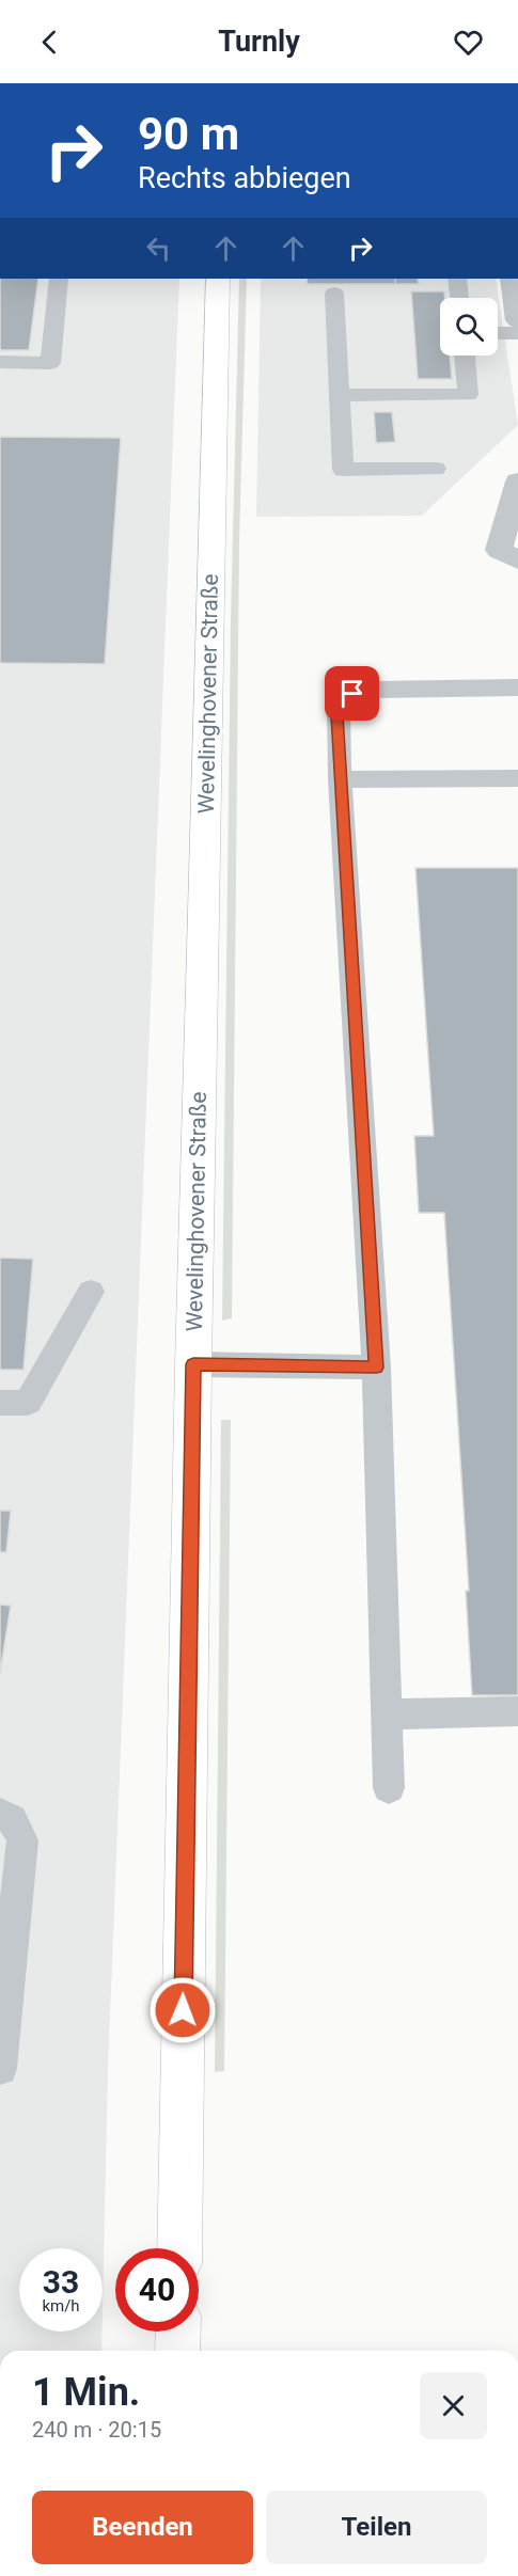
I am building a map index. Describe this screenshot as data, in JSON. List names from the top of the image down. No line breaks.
{"streets":{"street":["Wevelinghovener Straße"]},"page":{"header":"Turnly","turn":["90 m","Rechts abbiegen"],"speed":"33 km/h","limit":"40","heading":["1 Min.","240 m · 20:15"],"buttons":["Beenden","Teilen"]}}
